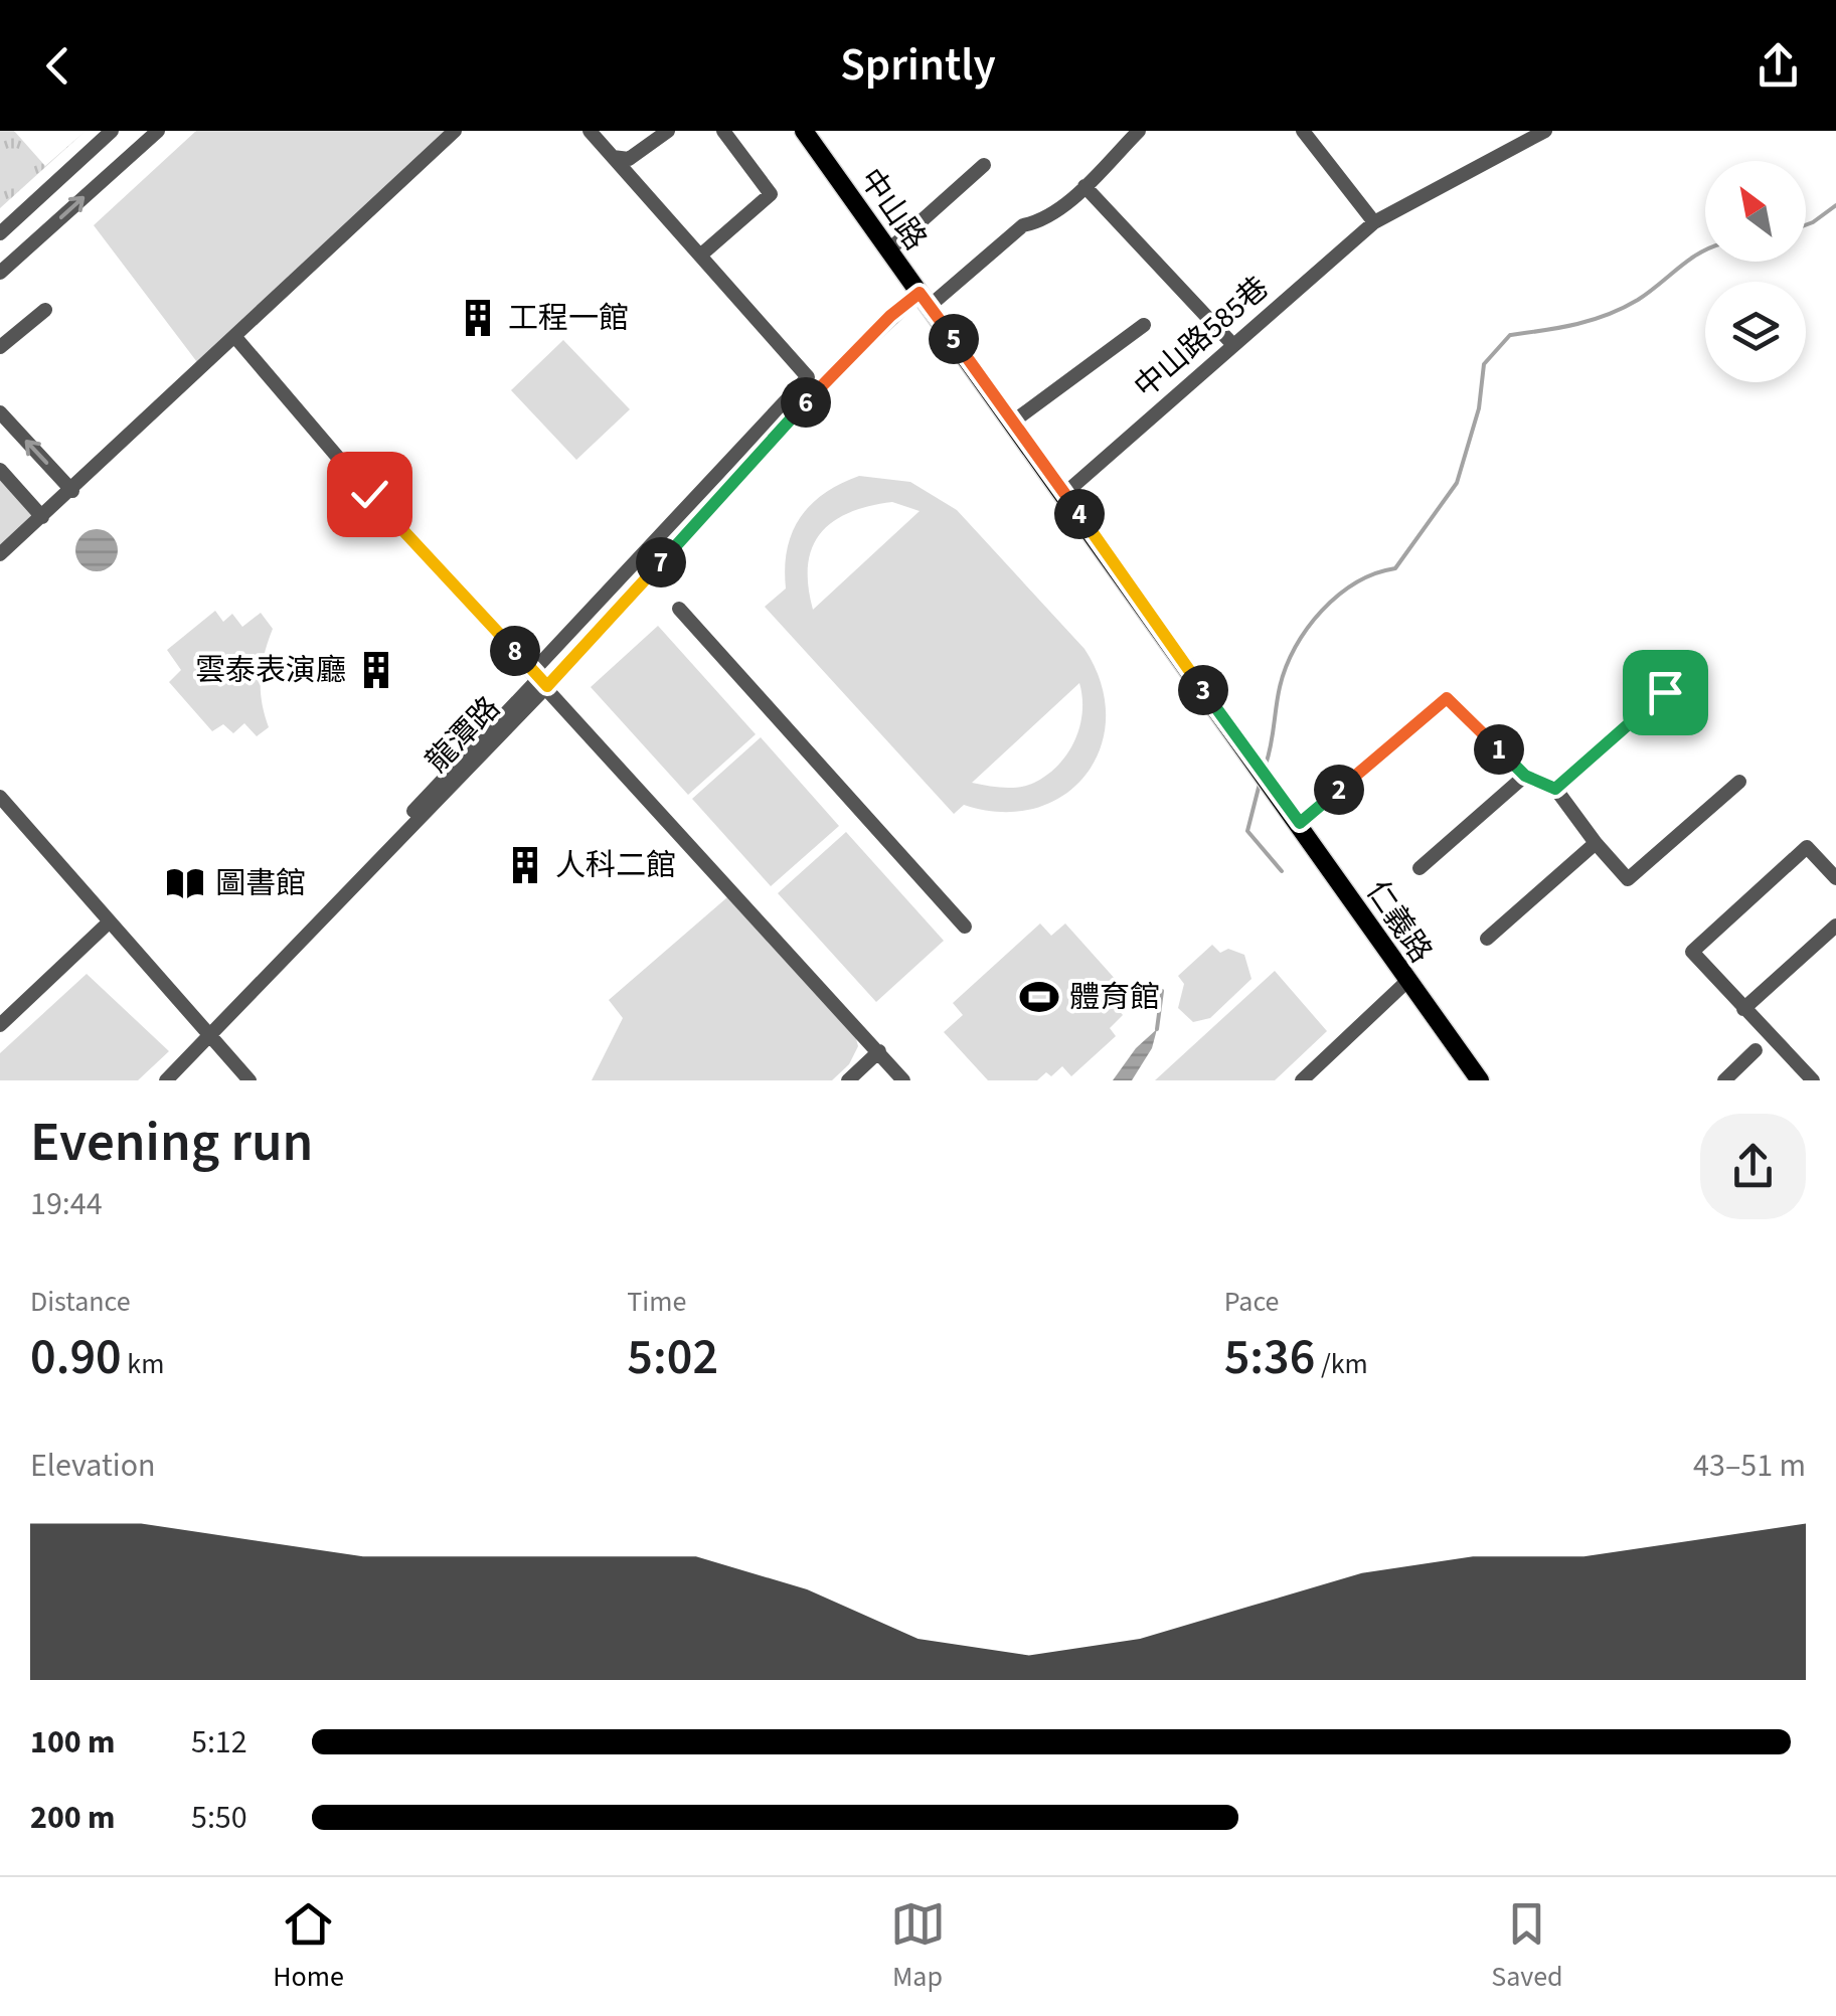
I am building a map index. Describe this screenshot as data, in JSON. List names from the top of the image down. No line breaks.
{"streets":{"main road":["中山路","仁義路"],"street":["中山路585巷","龍潭路"]},"crossings":[["中山路","中山路585巷"],["中山路","龍潭路"],["中山路","仁義路"]],"places":{"building":["工程一館","雲泰表演廳","人科二館"],"library":["圖書館"],"sports":["體育館"]},"north":"top left","page":{"header":"Sprintly","pins":["5","6","4","7","8","3","1","2"],"heading":["Evening run","19:44"],"stats":[["Distance","0.90 km"],["Time","5:02"],["Pace","5:36 /km"]],"chart":["Elevation","43–51 m"],"list":[{"name":"100 m","note":"5:12"},{"name":"200 m","note":"5:50"}],"tabs":["Home","Map","Saved"]}}
